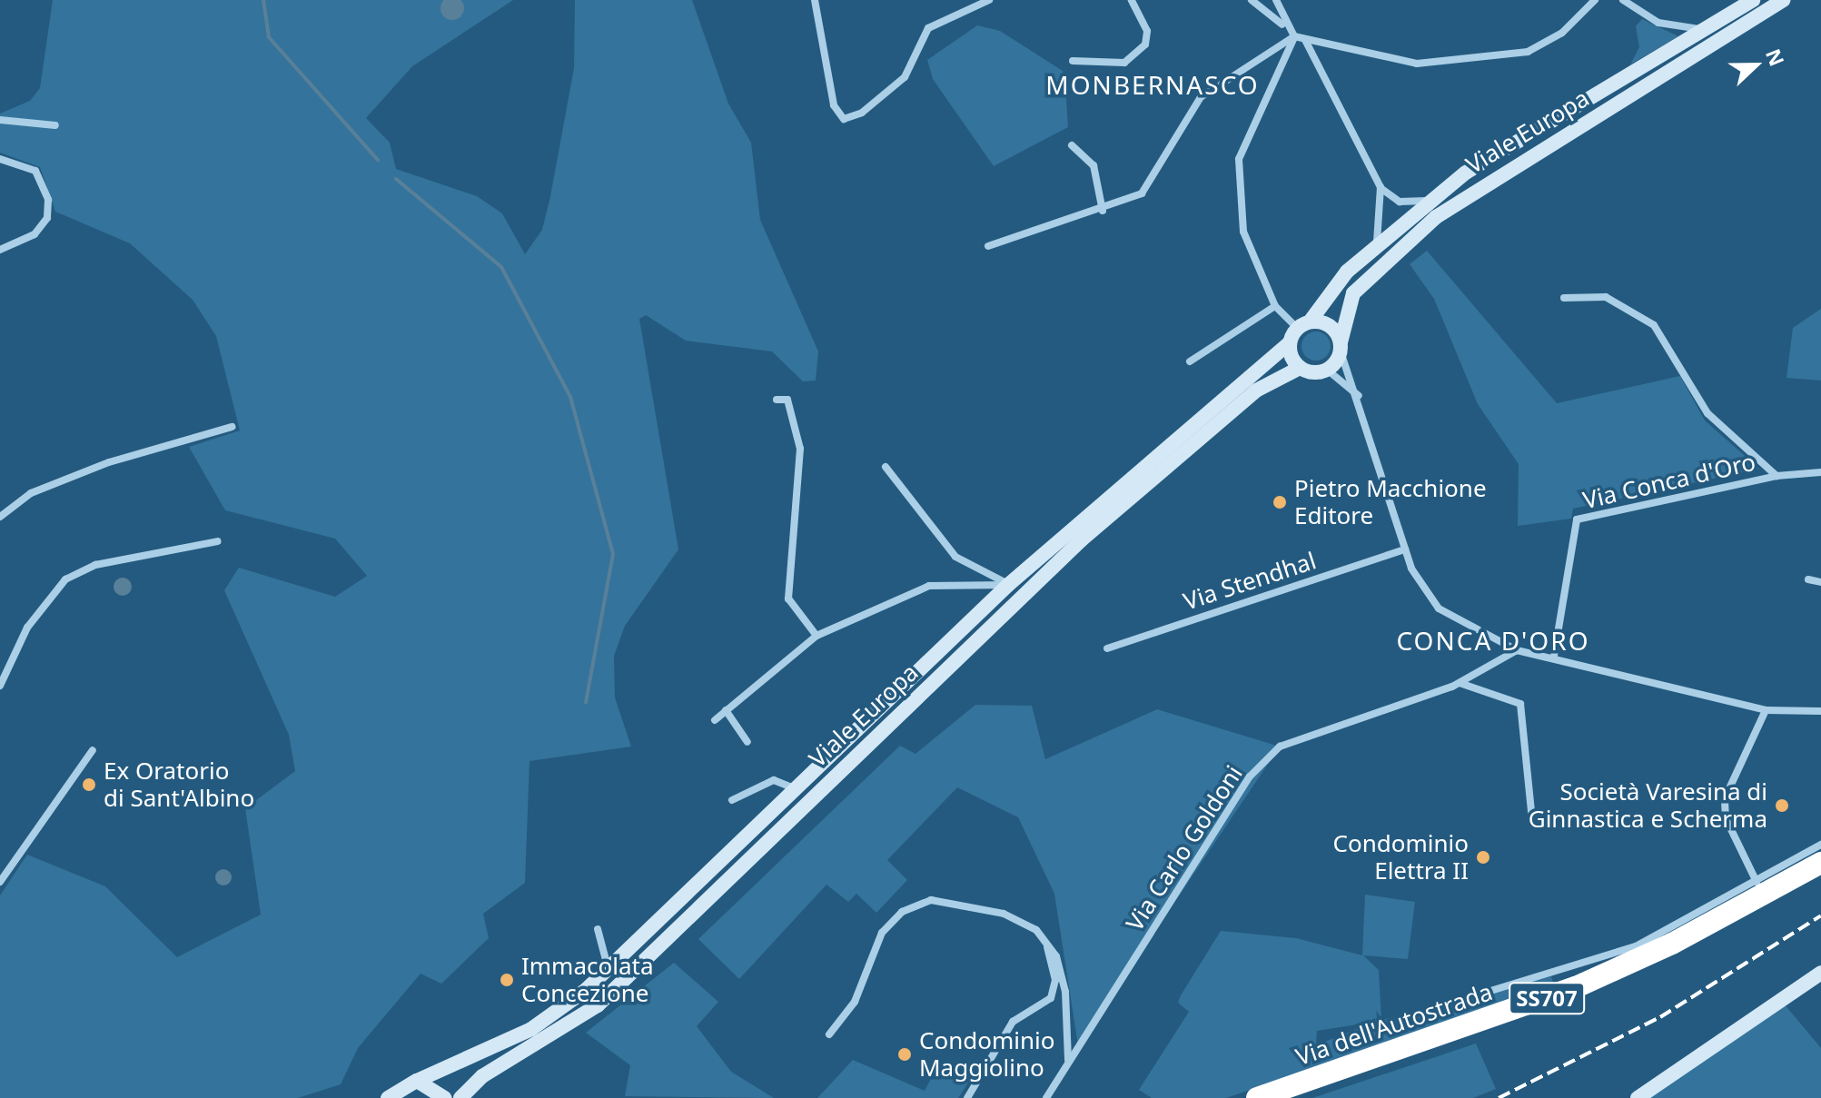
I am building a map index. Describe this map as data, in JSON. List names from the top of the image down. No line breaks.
{"streets":{"highway":["SS707","Via dell'Autostrada"],"street":["Viale Europa","Via Conca d'Oro","Via Stendhal","Via Carlo Goldoni"]},"districts":["MONBERNASCO","CONCA D'ORO"],"places":["Pietro Macchione Editore","Ex Oratorio di Sant'Albino","Società Varesina di Ginnastica e Scherma","Condominio Elettra II","Immacolata Concezione","Condominio Maggiolino"],"north":"right"}
